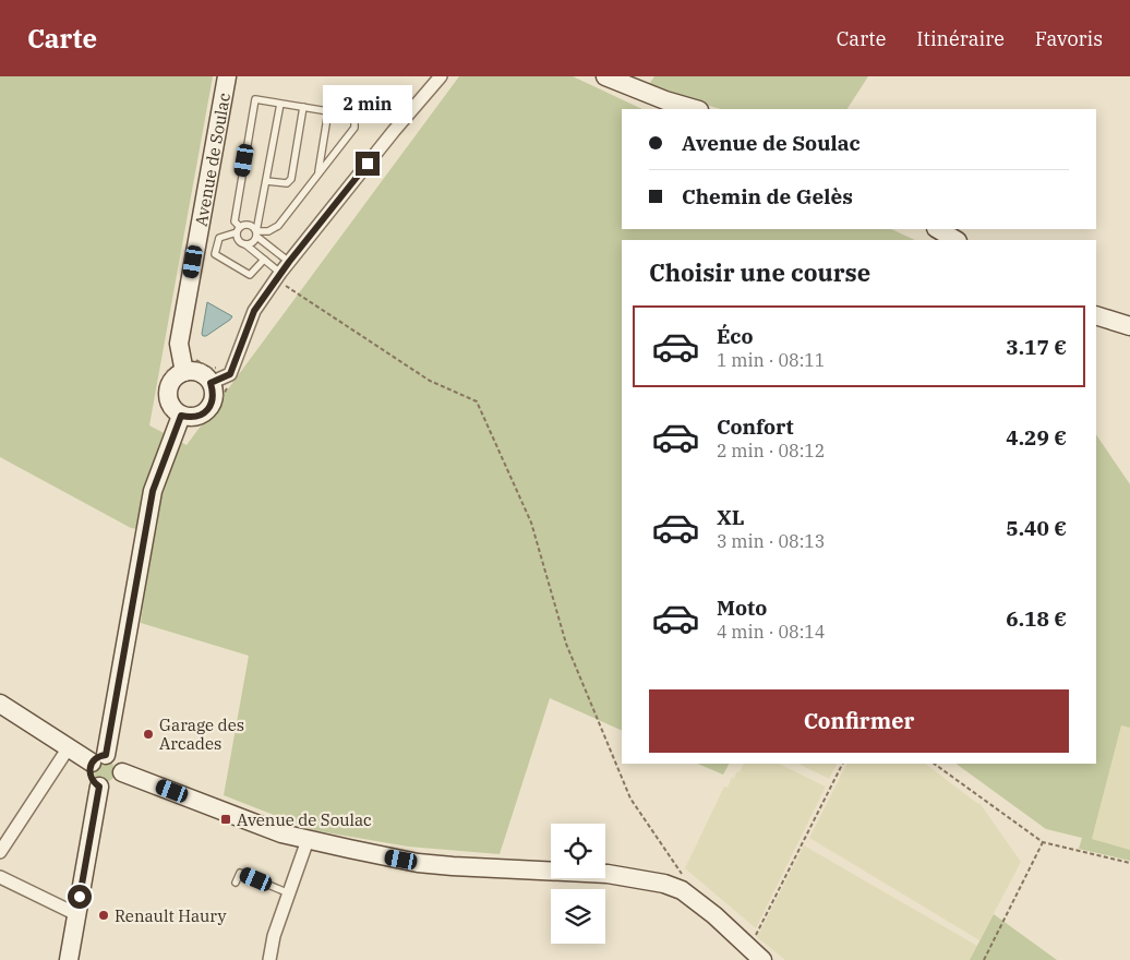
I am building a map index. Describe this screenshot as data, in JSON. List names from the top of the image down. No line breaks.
{"streets":{"main road":["Avenue de Soulac"]},"places":{"other":["Garage des Arcades","Renault Haury"],"transit":["Avenue de Soulac"]},"page":{"header":"Carte","nav":["Carte","Itinéraire","Favoris"],"bubble":"2 min","banner":["Avenue de Soulac","Chemin de Gelès"],"heading":"Choisir une course","list":[{"name":"Éco","note":"1 min · 08:11","value":"3.17 €"},{"name":"Confort","note":"2 min · 08:12","value":"4.29 €"},{"name":"XL","note":"3 min · 08:13","value":"5.40 €"},{"name":"Moto","note":"4 min · 08:14","value":"6.18 €"}],"buttons":"Confirmer"}}
